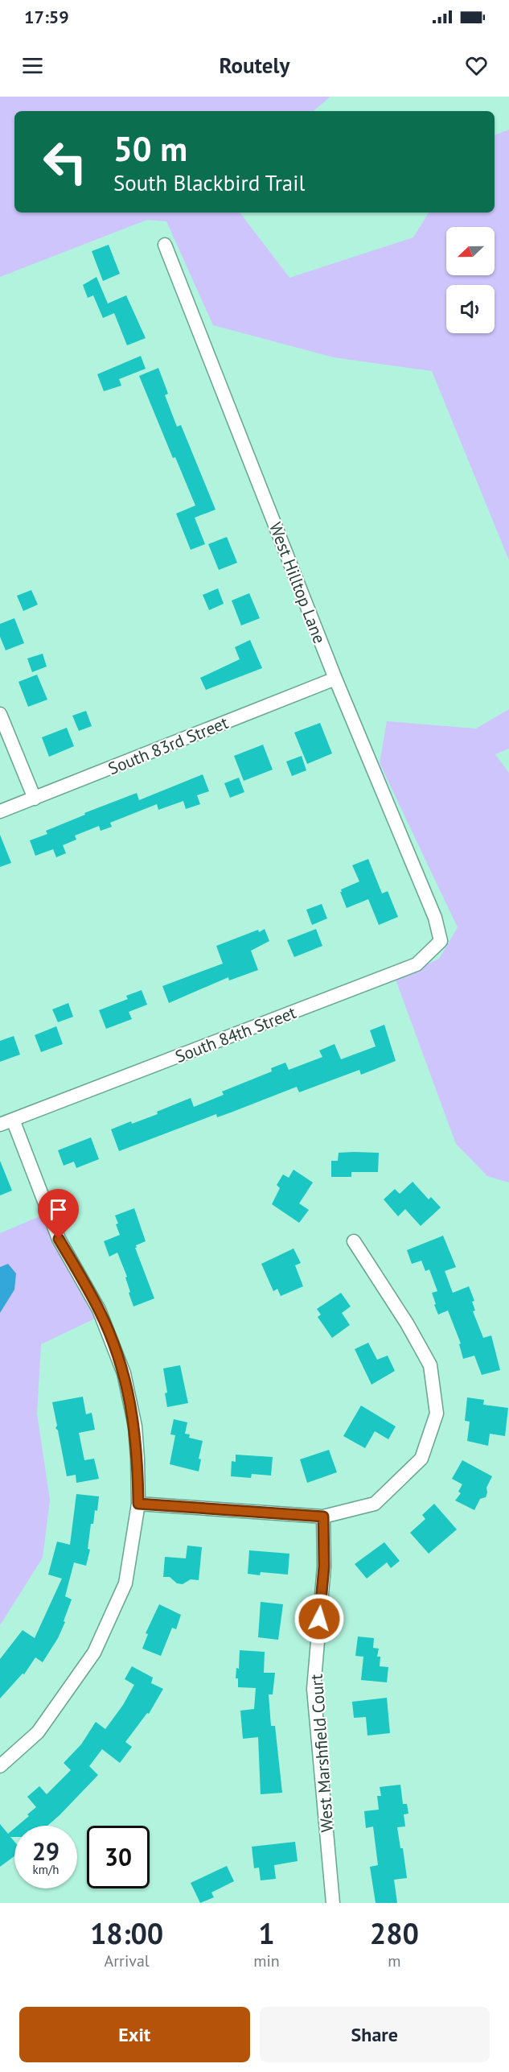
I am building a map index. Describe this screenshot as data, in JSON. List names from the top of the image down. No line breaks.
{"streets":{"street":["West Hilltop Lane","South 83rd Street","South 84th Street","West Marshfield Court"]},"crossings":[["West Hilltop Lane","South 83rd Street"],["West Hilltop Lane","South 84th Street"]],"north":"left","page":{"status":"17:59","header":"Routely","turn":["50 m","South Blackbird Trail"],"speed":"29 km/h","limit":"30","eta":["18:00","Arrival","1","min","280","m"],"buttons":["Exit","Share"]}}
